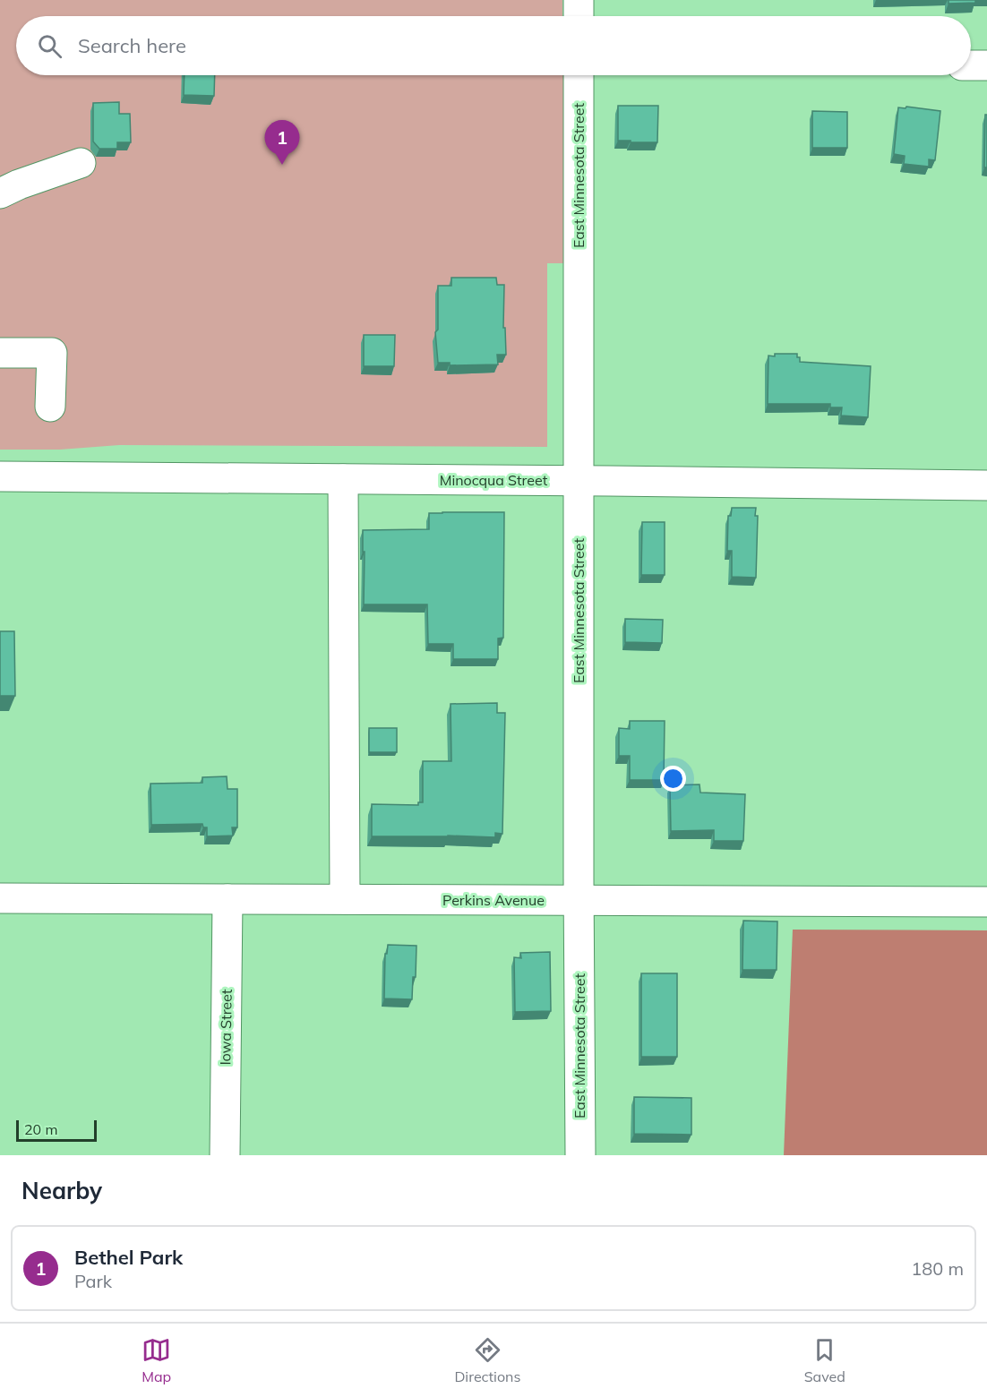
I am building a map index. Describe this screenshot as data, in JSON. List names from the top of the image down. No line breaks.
{"streets":{"street":["East Minnesota Street","Minocqua Street","Perkins Avenue","Iowa Street"]},"crossings":[["East Minnesota Street","Minocqua Street"],["East Minnesota Street","Perkins Avenue"],["Perkins Avenue","Iowa Street"]],"scale_bar":"20 m","page":{"search":"Search here","pins":"1","scale":"20 m","heading":"Nearby","list":[{"mark":"1","name":"Bethel Park","note":"Park","value":"180 m"}],"nav":["Map","Directions","Saved"]}}
